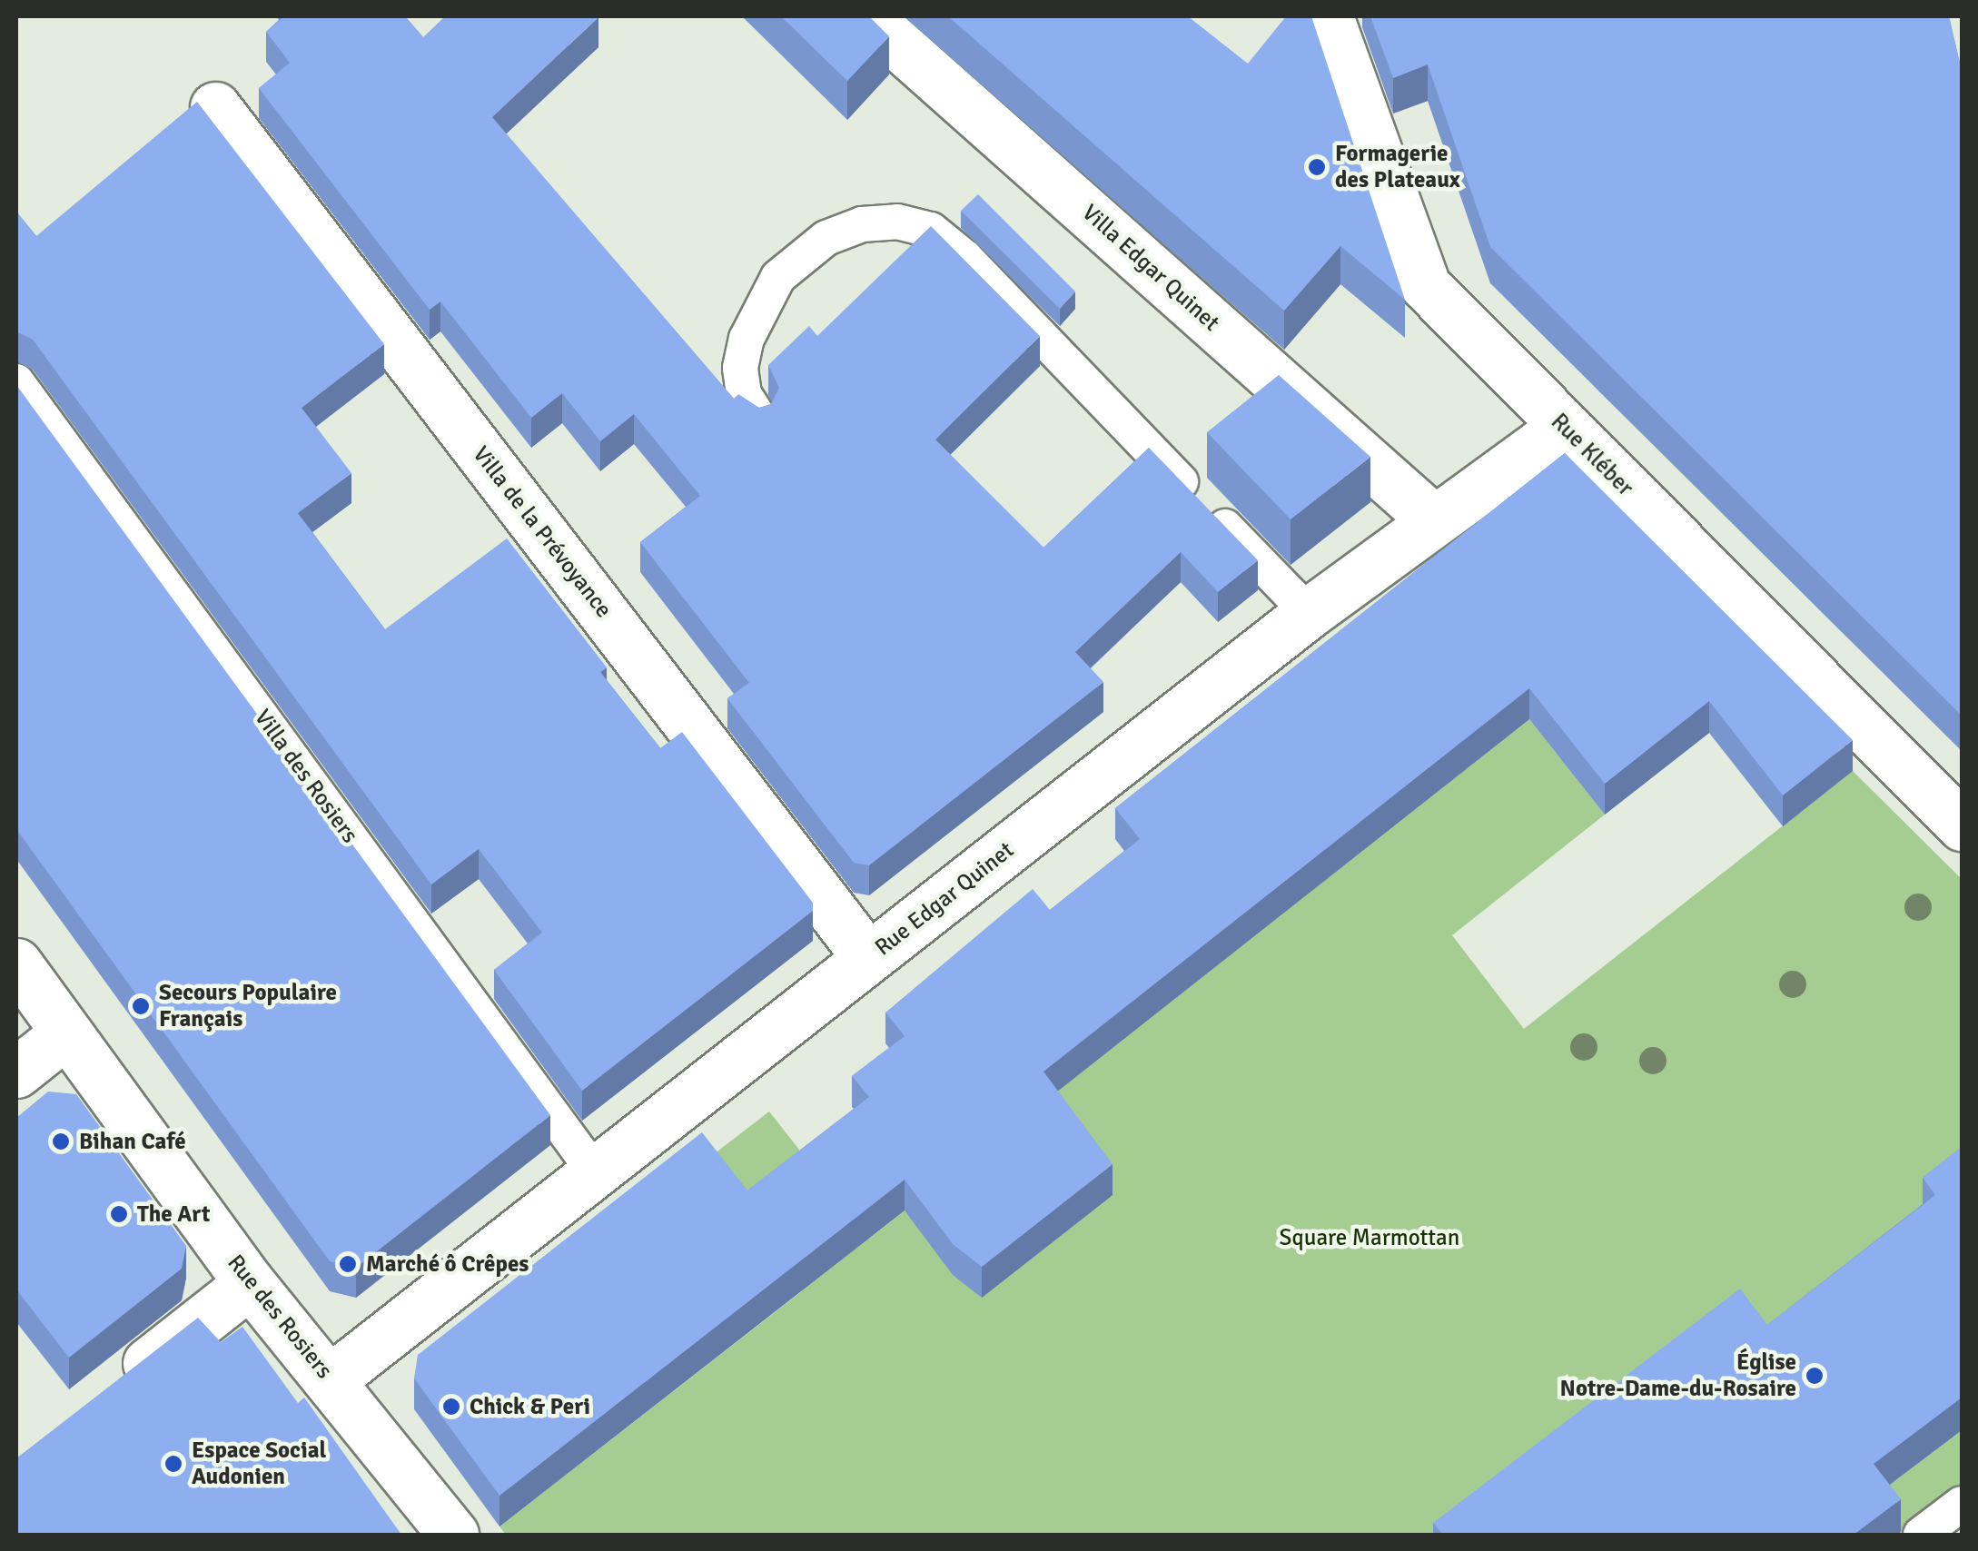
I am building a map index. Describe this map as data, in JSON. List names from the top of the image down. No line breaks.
{"streets":{"street":["Villa Edgar Quinet","Rue Kléber","Villa de la Prévoyance","Rue Edgar Quinet","Rue des Rosiers"],"lane":["Villa des Rosiers"]},"crossings":[["Villa Edgar Quinet","Rue Edgar Quinet"],["Rue Kléber","Rue Edgar Quinet"],["Villa de la Prévoyance","Rue Edgar Quinet"],["Villa des Rosiers","Rue Edgar Quinet"],["Rue Edgar Quinet","Rue des Rosiers"]],"parks":["Square Marmottan"],"places":["Formagerie des Plateaux","Secours Populaire Français","Bihan Café","The Art","Marché ô Crêpes","Église Notre-Dame-du-Rosaire","Chick & Peri","Espace Social Audonien"]}
